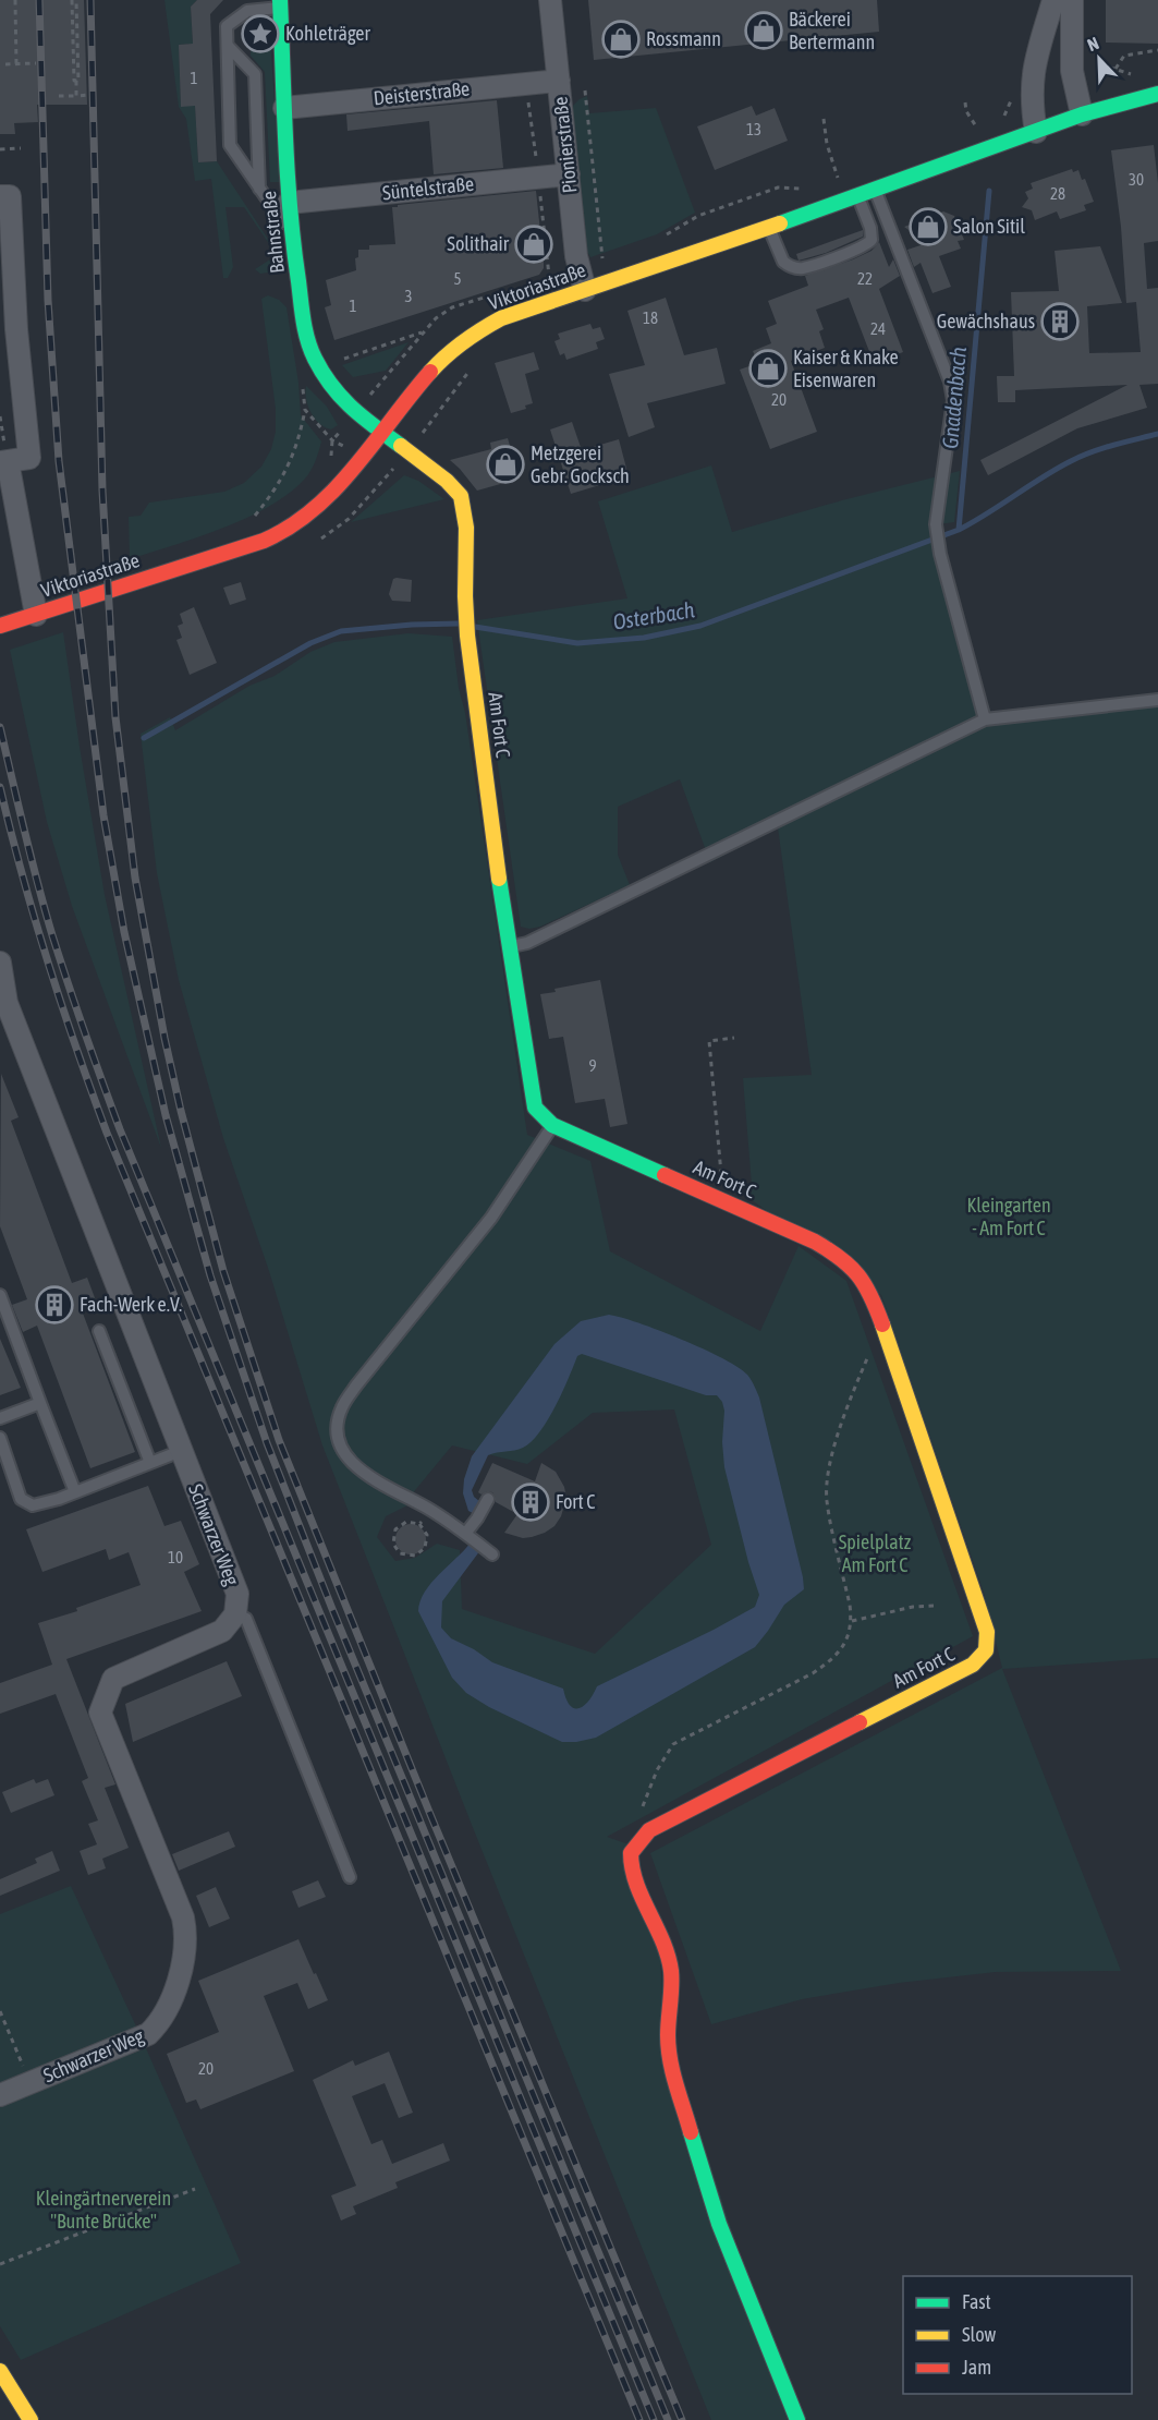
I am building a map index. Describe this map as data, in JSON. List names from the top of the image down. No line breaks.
{"streets":{"street":["Deisterstraße","Pionierstraße","Süntelstraße","Bahnstraße","Viktoriastraße","Am Fort C","Schwarzer Weg"]},"crossings":[["Deisterstraße","Pionierstraße"],["Deisterstraße","Bahnstraße"],["Pionierstraße","Süntelstraße"],["Pionierstraße","Viktoriastraße"],["Süntelstraße","Bahnstraße"],["Bahnstraße","Viktoriastraße"],["Bahnstraße","Am Fort C"],["Viktoriastraße","Am Fort C"]],"water":["Gnadenbach","Osterbach"],"parks":["Kleingarten - Am Fort C","Spielplatz Am Fort C","Kleingärtnerverein \"Bunte Brücke\""],"places":{"shop":["Bäckerei Bertermann","Rossmann","Salon Sitil","Solithair","Kaiser & Knake Eisenwaren","Metzgerei Gebr. Gocksch"],"place":["Kohleträger"],"building":["Gewächshaus","Fach-Werk e.V.","Fort C"]},"house_numbers":["1","13","30","28","5","22","3","1","18","24","20","9","10","20"],"legend":["Fast","Slow","Jam"],"north":"top left"}
